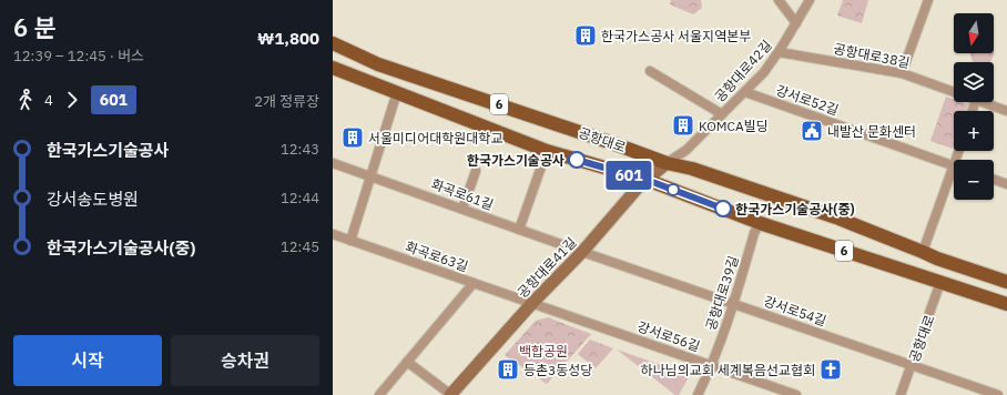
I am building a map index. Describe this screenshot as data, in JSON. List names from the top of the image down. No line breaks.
{"streets":{"main road":["6","공항대로"],"street":["공항대로38길","공항대로42길","강서로52길","화곡로61길","화곡로63길","공항대로41길","공항대로39길","강서로54길","강서로56길"]},"crossings":[["공항대로38길","공항대로42길"],["공항대로42길","강서로52길"],["공항대로42길","공항대로"],["공항대로42길","공항대로41길"],["공항대로","공항대로41길"],["공항대로","공항대로39길"],["공항대로","강서로54길"],["화곡로61길","공항대로41길"],["화곡로61길","강서로54길"],["화곡로63길","공항대로41길"],["화곡로63길","강서로56길"],["공항대로41길","강서로54길"],["공항대로41길","강서로56길"],["공항대로39길","강서로54길"],["공항대로39길","강서로56길"]],"parks":["백합공원"],"places":{"building":["한국가스공사 서울지역본부","KOMCA빌딩","서울미디어대학원대학교","등촌3동성당"],"public building":["내발산 문화센터"],"other":["한국가스기술공사","한국가스기술공사(중)"],"church":["하나님의교회 세계복음선교협회"]},"lines":["bus line 601"],"north":"bottom","page":{"heading":["6 분","12:39 – 12:45 · 버스","₩1,800"],"on_map":"601","map_buttons":["+","−"],"legs":["4","601","2개 정류장"],"list":[{"name":"한국가스기술공사","value":"12:43"},{"name":"강서송도병원","value":"12:44"},{"name":"한국가스기술공사(중)","value":"12:45"}],"buttons":["시작","승차권"]}}
